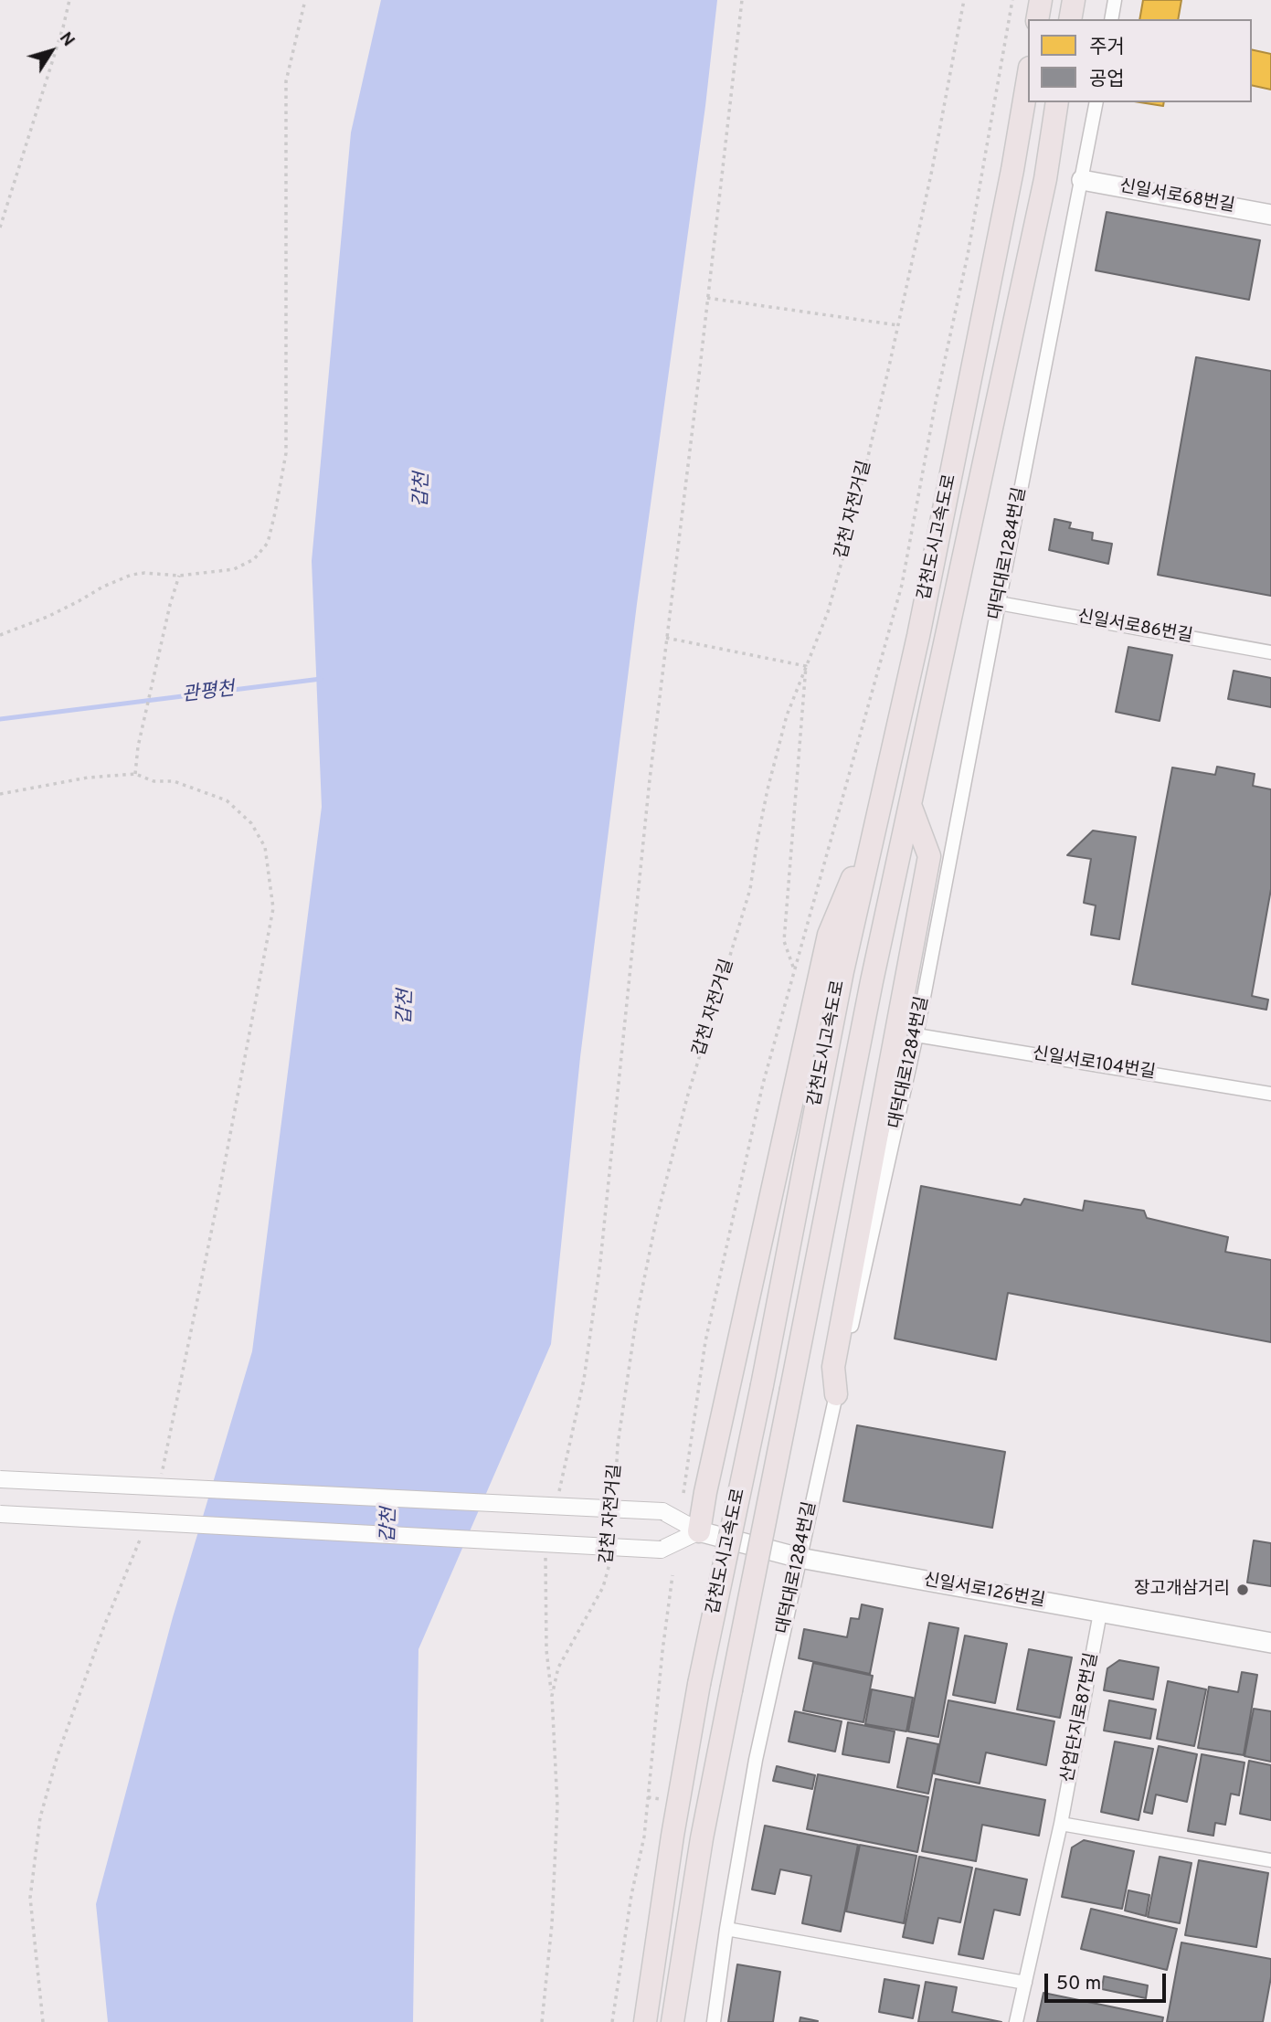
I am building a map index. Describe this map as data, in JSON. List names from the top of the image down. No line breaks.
{"streets":{"highway":["갑천도시고속도로"],"main road":["신일서로68번길","신일서로126번길"],"street":["대덕대로1284번길","신일서로86번길","신일서로104번길","산업단지로87번길"],"path":["갑천 자전거길"]},"crossings":[["신일서로68번길","대덕대로1284번길"],["대덕대로1284번길","신일서로86번길"],["대덕대로1284번길","신일서로104번길"],["대덕대로1284번길","신일서로126번길"],["신일서로126번길","산업단지로87번길"]],"water":["갑천","관평천"],"places":["장고개삼거리"],"legend":["주거","공업"],"scale_bar":"50 m","north":"top right"}
